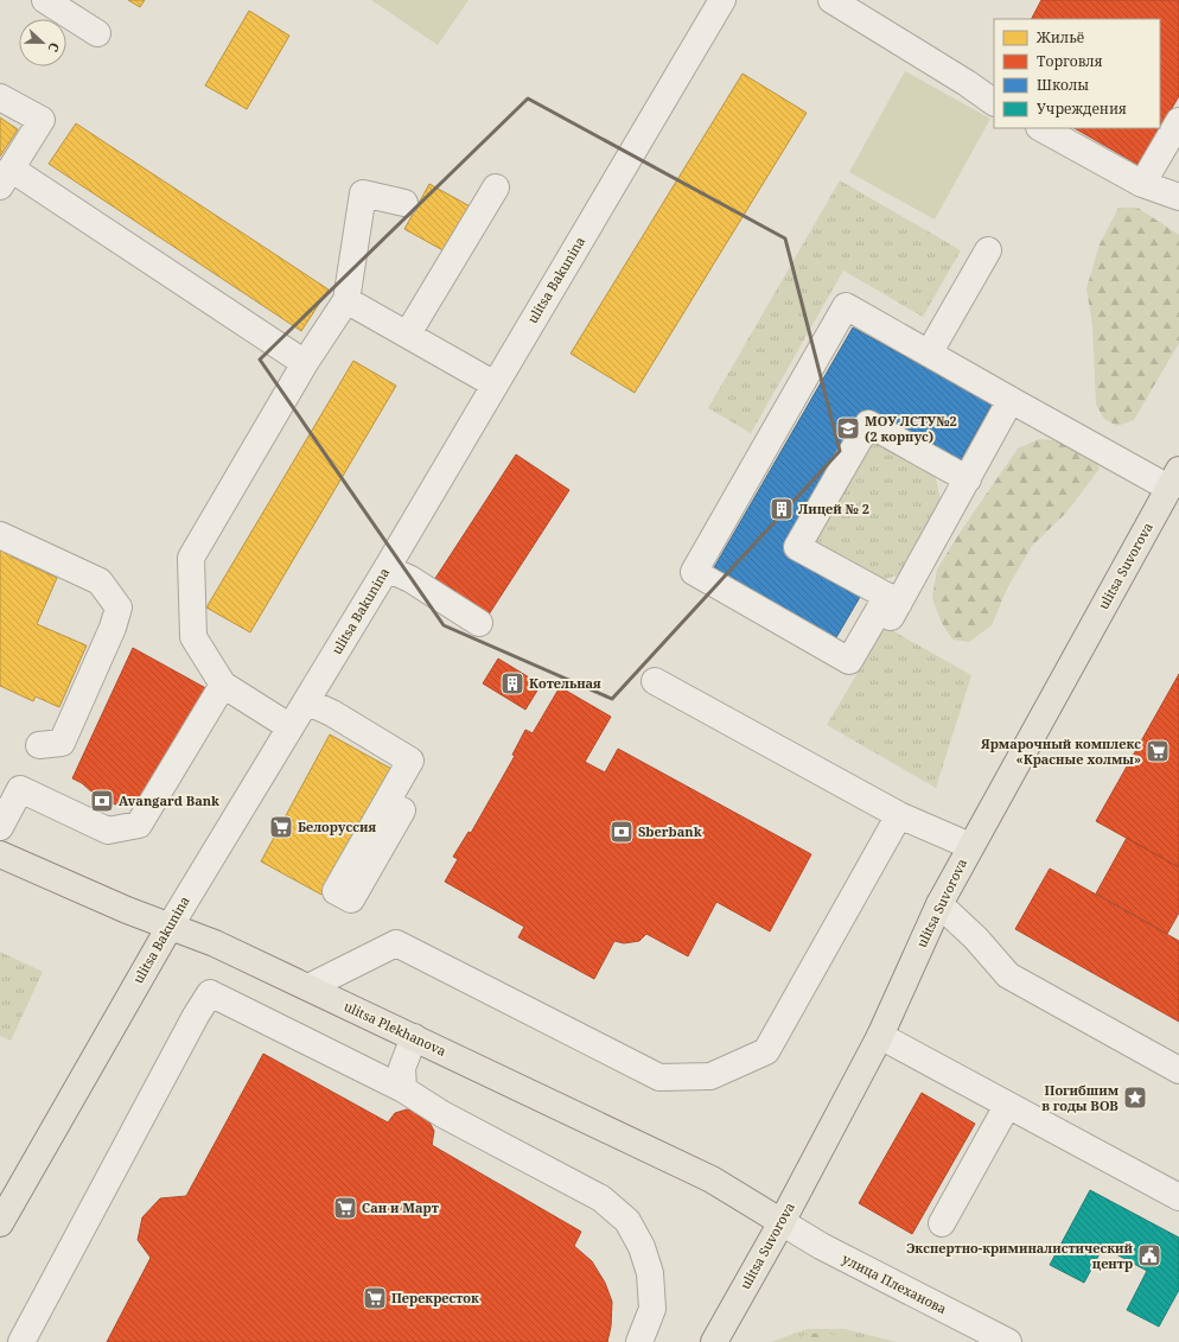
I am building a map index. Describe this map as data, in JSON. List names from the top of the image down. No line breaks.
{"streets":{"main road":["ulitsa Bakunina","ulitsa Suvorova","ulitsa Plekhanova"],"street":["улица Плеханова"]},"crossings":[["ulitsa Bakunina","ulitsa Plekhanova"],["ulitsa Suvorova","ulitsa Plekhanova"],["ulitsa Suvorova","улица Плеханова"],["ulitsa Plekhanova","улица Плеханова"]],"places":{"school or university":["МОУ ЛСТУ№2 (2 корпус)"],"building":["Лицей № 2","Котельная"],"supermarket":["Ярмарочный комплекс «Красные холмы»","Белоруссия","Сан и Март","Перекресток"],"bank":["Avangard Bank","Sberbank"],"place":["Погибшим в годы ВОВ"],"public building":["Экспертно-криминалистический центр"]},"legend":["Жильё","Торговля","Школы","Учреждения"],"north":"right"}
